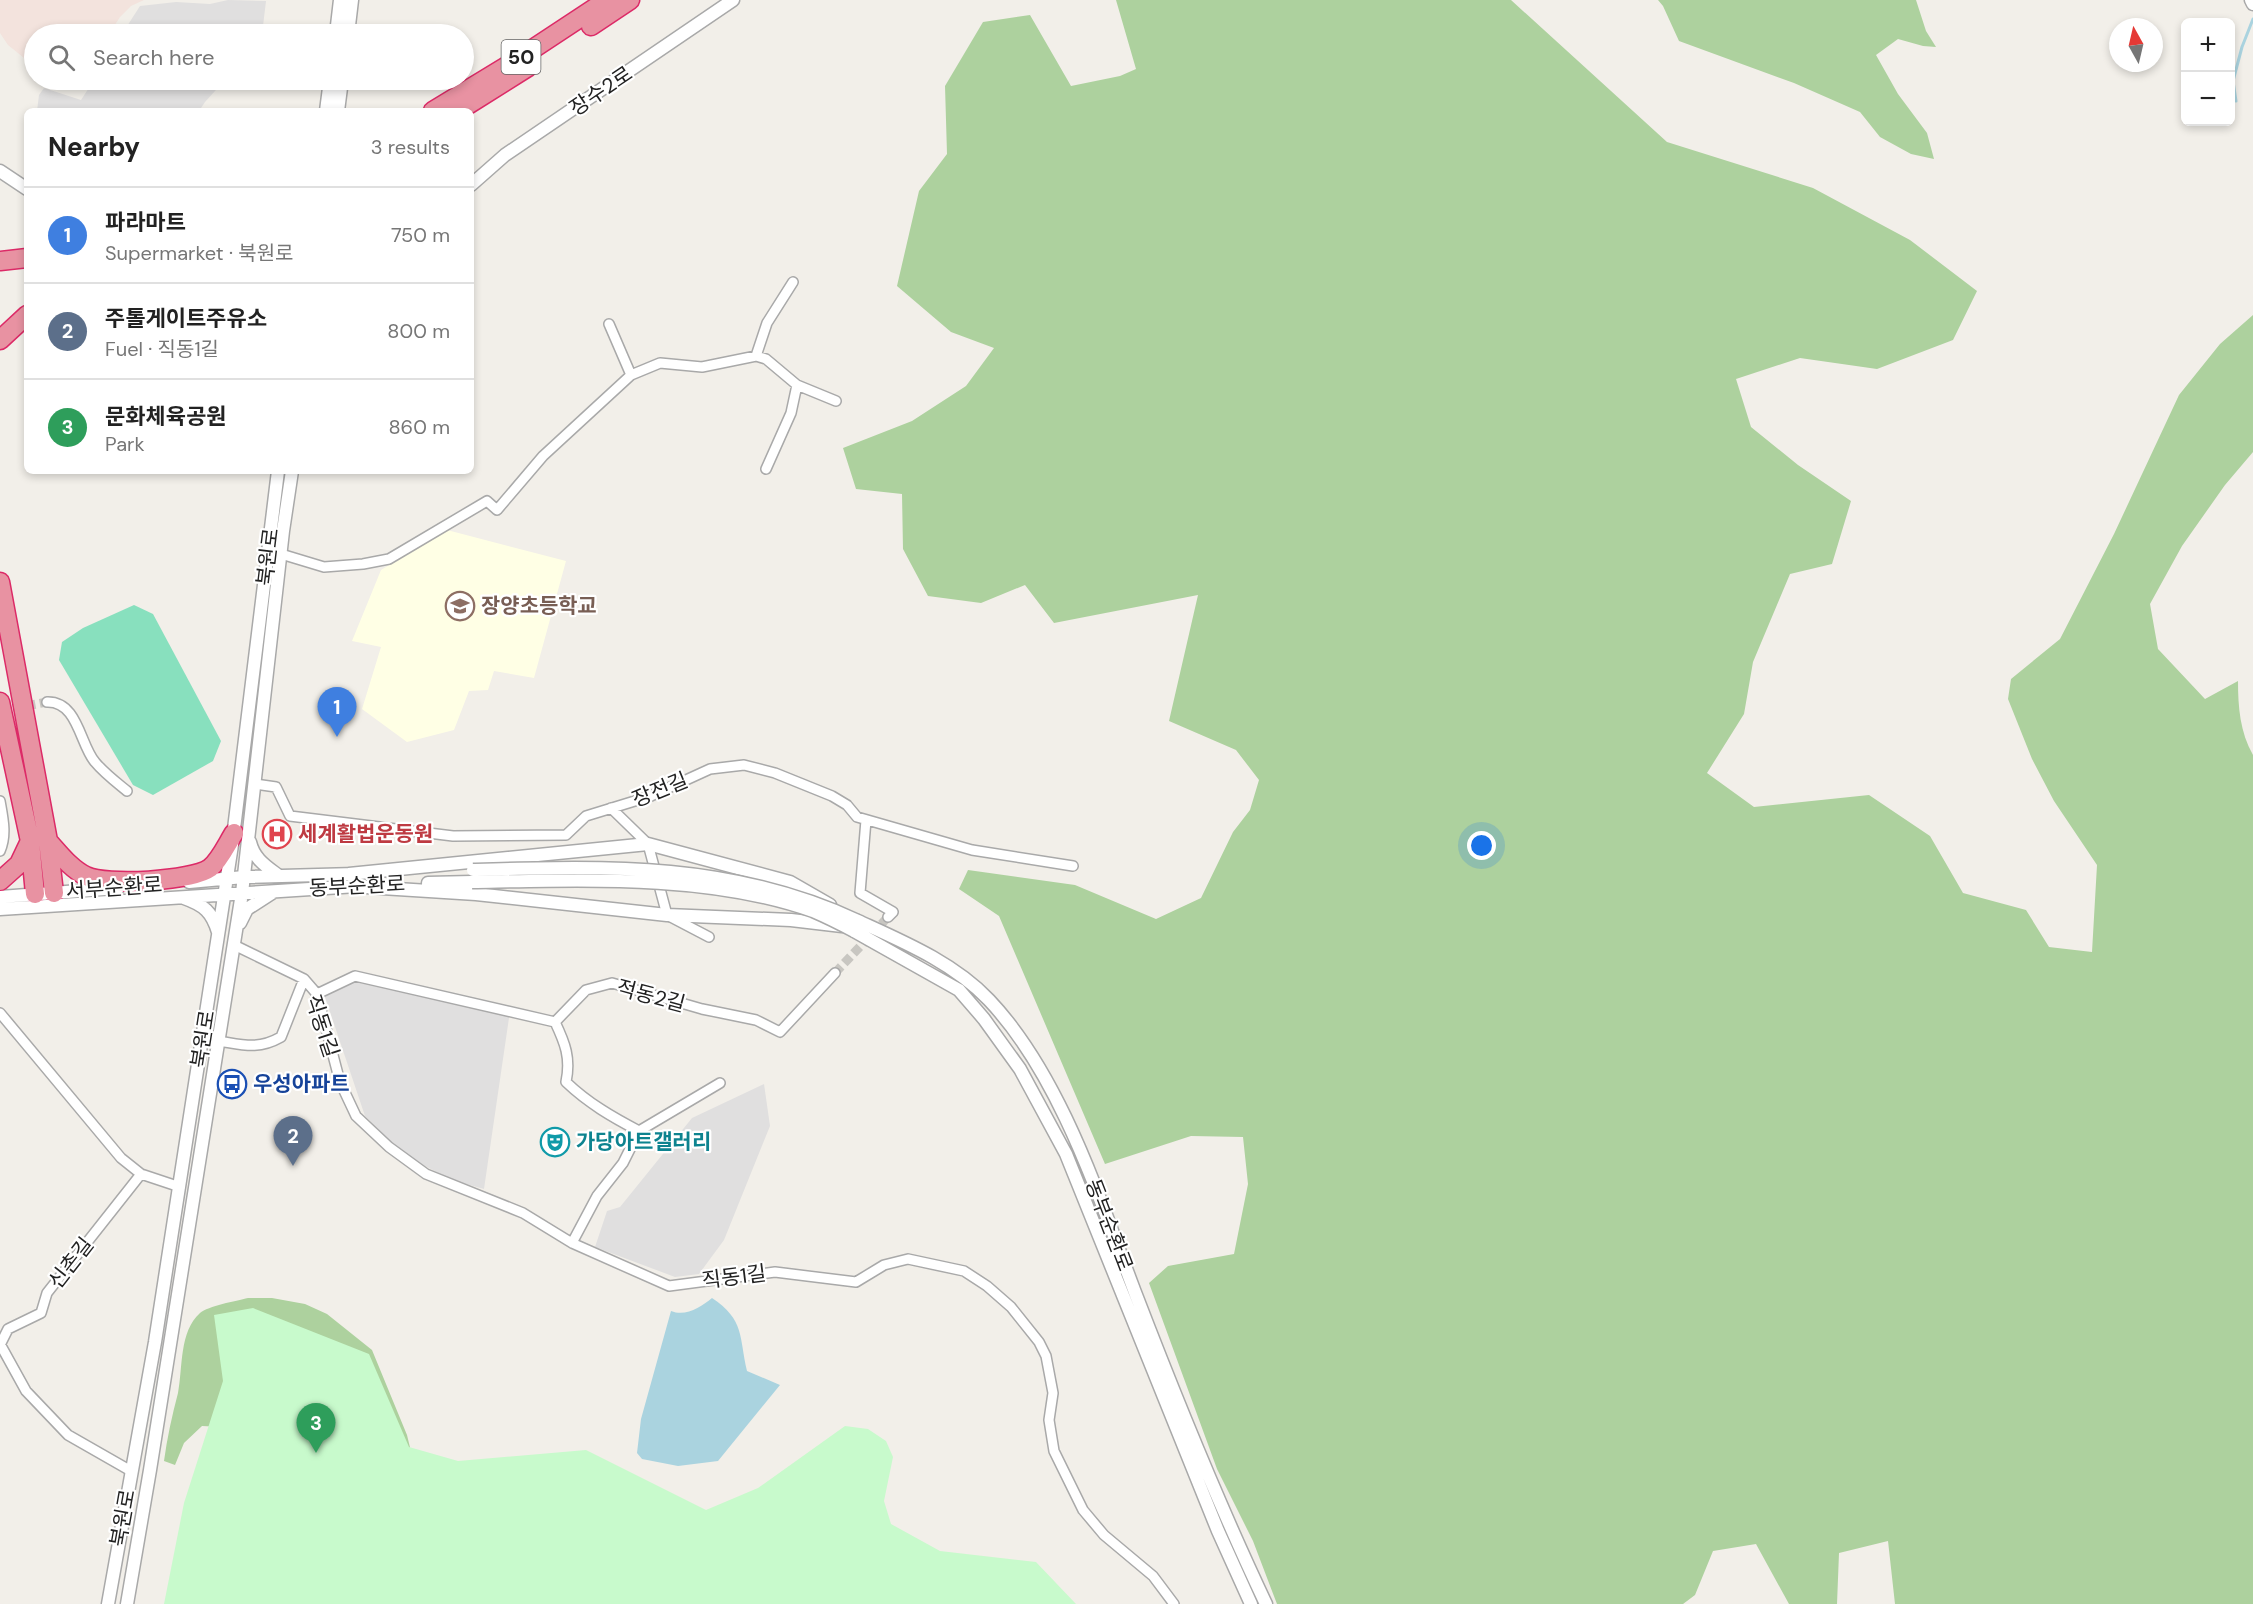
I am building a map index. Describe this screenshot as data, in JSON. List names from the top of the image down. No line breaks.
{"streets":{"highway":["50"],"street":["장수2로","북원로","장전길","동부순환로","서부순환로","적동2길","직동1길","신촌길"]},"crossings":[["북원로","장전길"],["북원로","동부순환로"],["북원로","서부순환로"],["북원로","직동1길"],["동부순환로","서부순환로"]],"places":{"school or university":["장양초등학교"],"hospital":["세계활법운동원"],"bus stop":["우성아파트"],"theatre":["가당아트갤러리"]},"north":"top","page":{"map_buttons":["+","−"],"search":"Search here","heading":["Nearby","3 results"],"list":[{"mark":"1","name":"파라마트","note":"Supermarket · 북원로","value":"750 m"},{"mark":"2","name":"주톨게이트주유소","note":"Fuel · 직동1길","value":"800 m"},{"mark":"3","name":"문화체육공원","note":"Park","value":"860 m"}],"pins":["1","2","3"]}}
